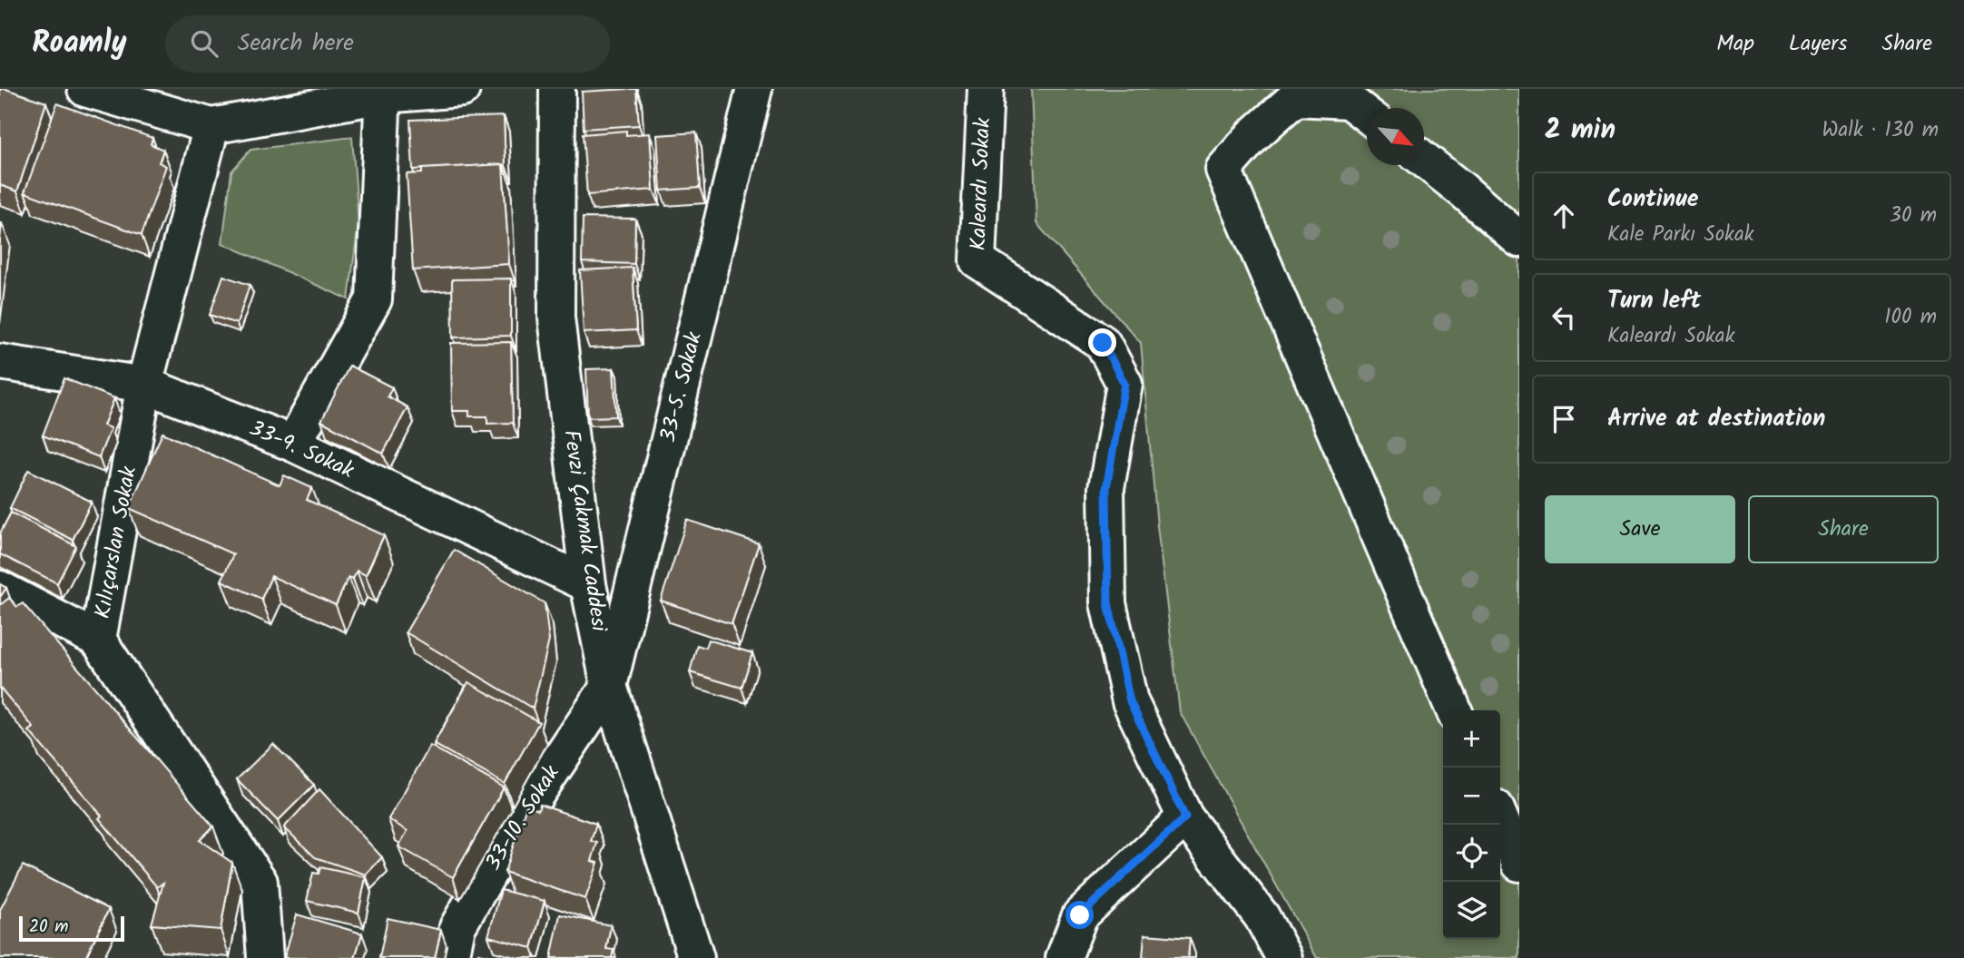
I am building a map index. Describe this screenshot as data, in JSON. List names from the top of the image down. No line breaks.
{"streets":{"street":["Kaleardı Sokak","33-5. Sokak","33-9. Sokak","Fevzi Çakmak Caddesi","Kılıçarslan Sokak","33-10. Sokak"]},"crossings":[["33-5. Sokak","Fevzi Çakmak Caddesi"],["33-5. Sokak","33-10. Sokak"],["33-9. Sokak","Fevzi Çakmak Caddesi"],["33-9. Sokak","Kılıçarslan Sokak"],["Fevzi Çakmak Caddesi","33-10. Sokak"]],"scale_bar":"20 m","north":"bottom right","page":{"header":"Roamly","search":"Search here","nav":["Map","Layers","Share"],"heading":["2 min","Walk · 130 m"],"list":[["Continue","Kale Parkı Sokak","30 m"],["Turn left","Kaleardı Sokak","100 m"],"Arrive at destination"],"buttons":["Save","Share"],"map_buttons":["+","−"],"scale":"20 m"}}
